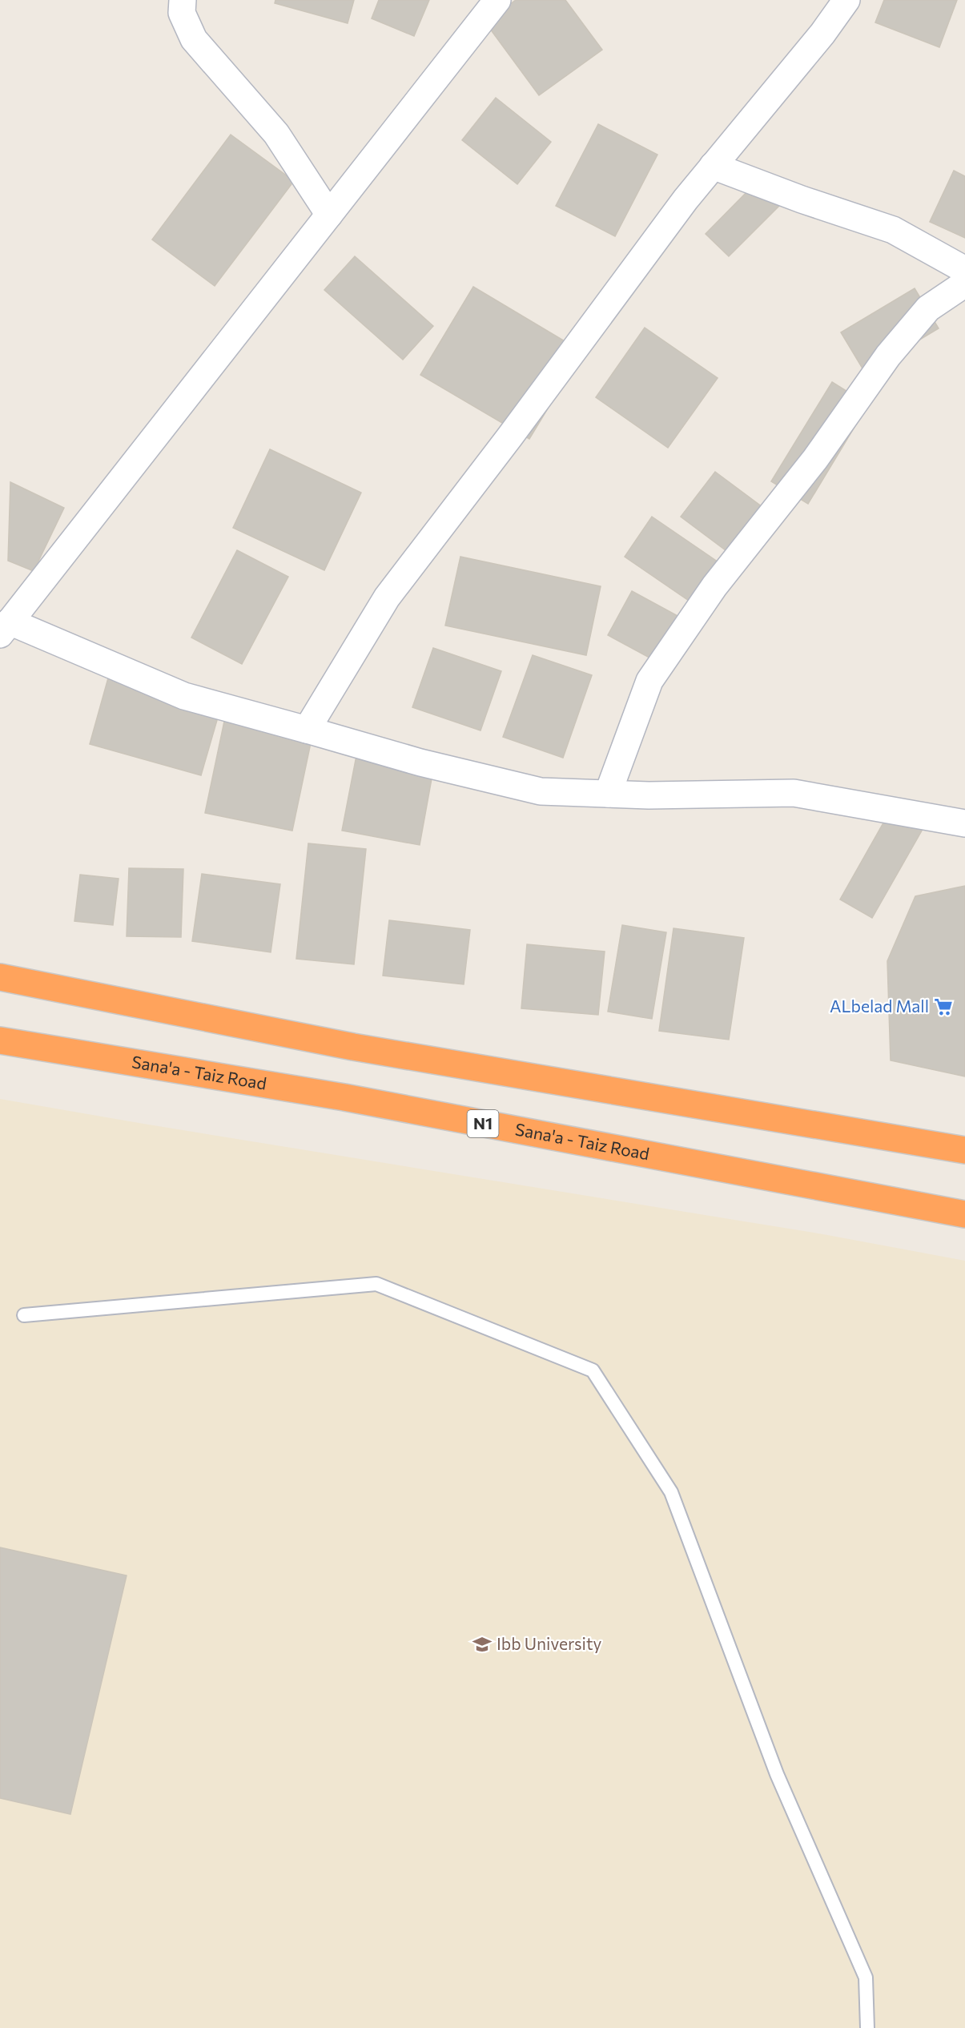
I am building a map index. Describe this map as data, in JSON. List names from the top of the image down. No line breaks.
{"streets":{"highway":["Sana'a - Taiz Road","N1"]},"places":{"supermarket":["ALbelad Mall"],"school or university":["Ibb University"]}}
